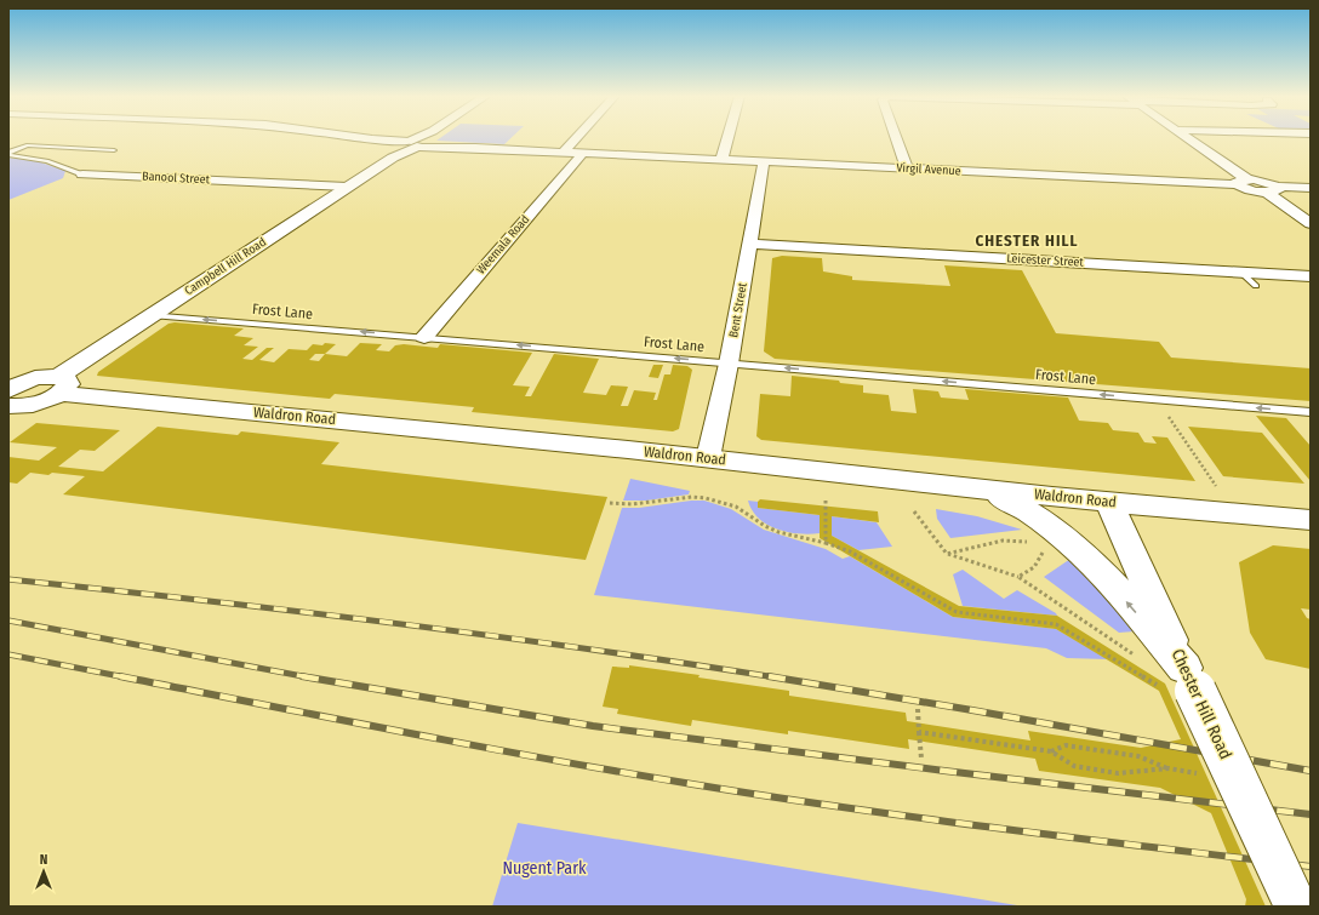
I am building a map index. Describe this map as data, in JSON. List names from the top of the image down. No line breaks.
{"streets":{"street":["Virgil Avenue","Banool Street","Weemala Road","Leicester Street","Campbell Hill Road","Bent Street","Waldron Road","Chester Hill Road"],"lane":["Frost Lane"]},"crossings":[["Virgil Avenue","Weemala Road"],["Virgil Avenue","Campbell Hill Road"],["Virgil Avenue","Bent Street"],["Banool Street","Campbell Hill Road"],["Weemala Road","Frost Lane"],["Leicester Street","Bent Street"],["Campbell Hill Road","Frost Lane"],["Campbell Hill Road","Waldron Road"],["Bent Street","Frost Lane"],["Bent Street","Waldron Road"],["Waldron Road","Chester Hill Road"]],"one_way":["Frost Lane"],"districts":["CHESTER HILL"],"parks":["Nugent Park"],"north":"top"}
